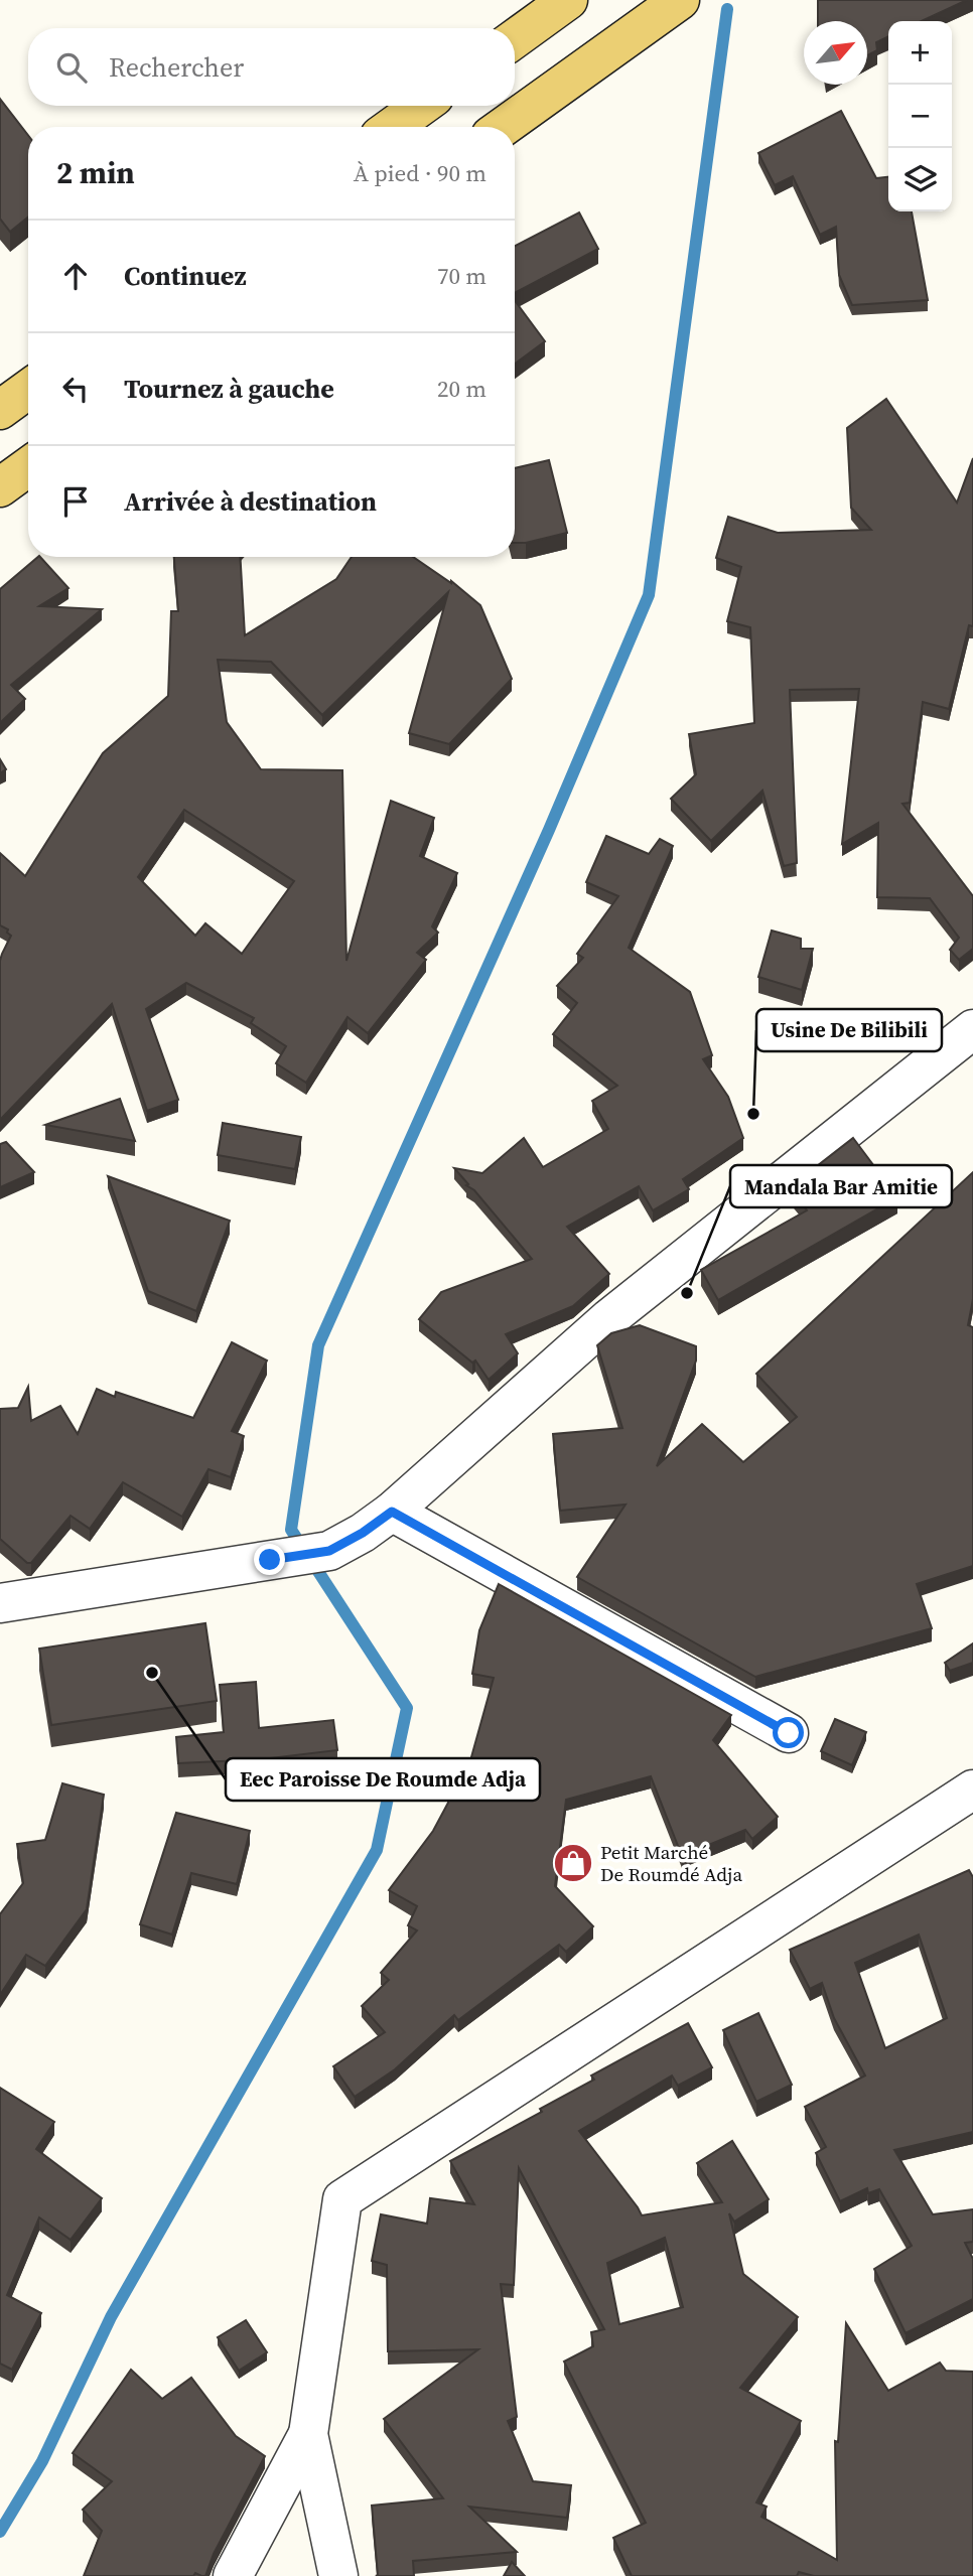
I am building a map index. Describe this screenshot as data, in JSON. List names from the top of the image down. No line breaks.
{"places":{"other":["Usine De Bilibili","Mandala Bar Amitie","Eec Paroisse De Roumde Adja"],"shop":["Petit Marché De Roumdé Adja"]},"north":"top right","page":{"map_buttons":["+","−"],"search":"Rechercher","heading":["2 min","À pied · 90 m"],"list":[["Continuez","70 m"],["Tournez à gauche","20 m"],"Arrivée à destination"]}}
